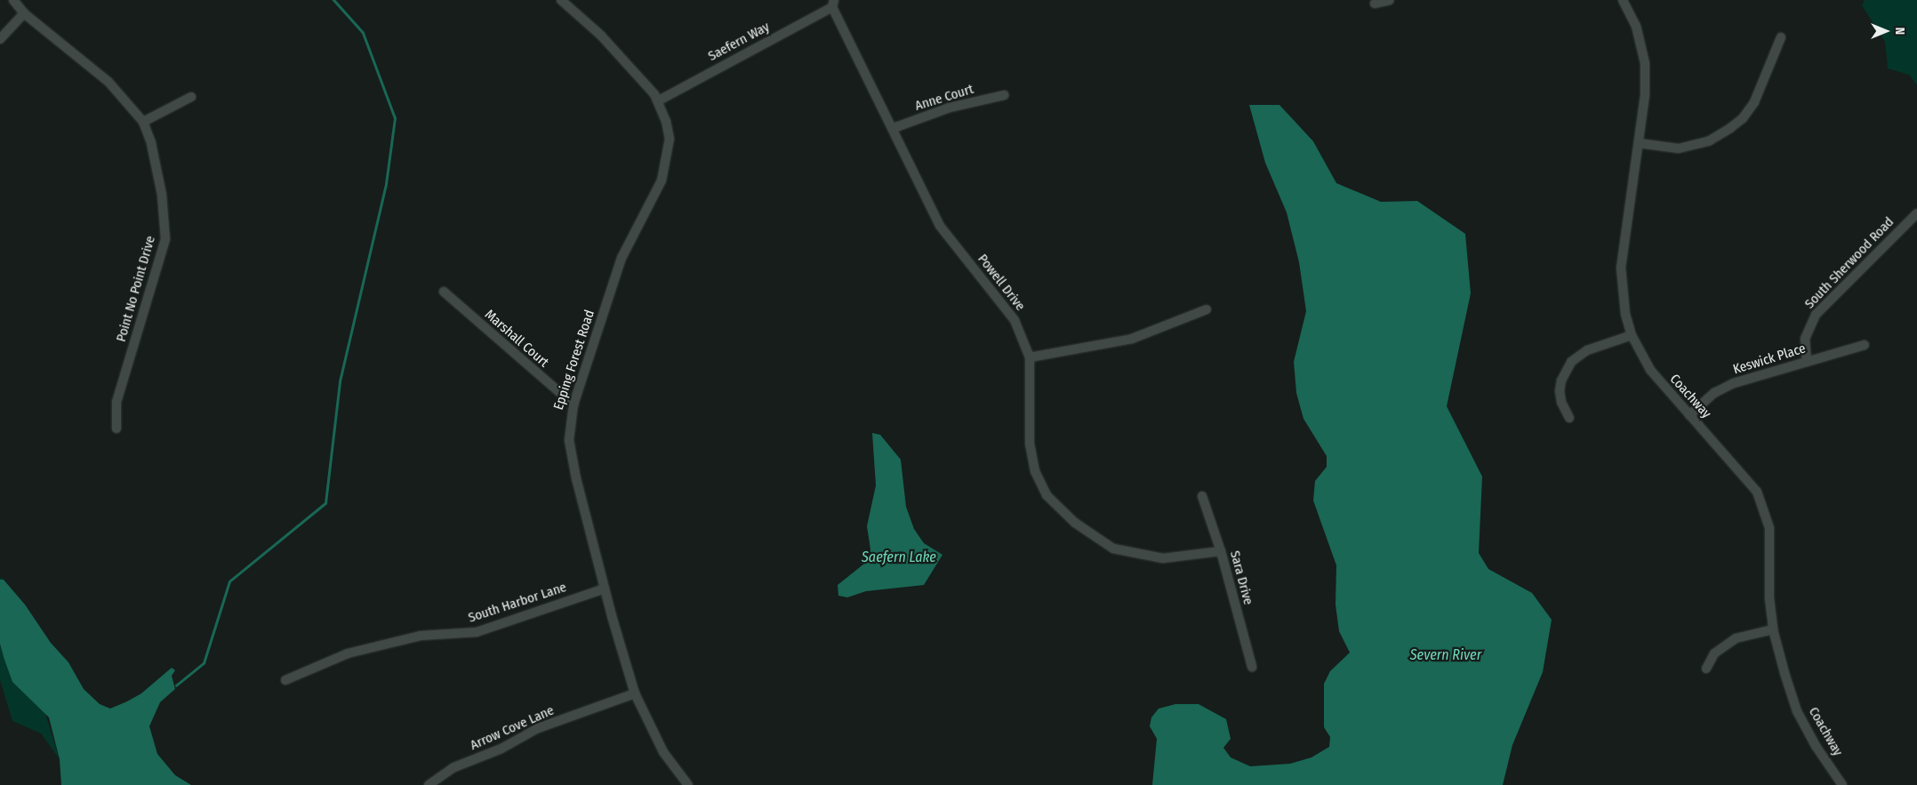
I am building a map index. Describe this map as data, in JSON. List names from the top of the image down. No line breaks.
{"streets":{"street":["Saefern Way","Anne Court","South Sherwood Road","Powell Drive","Point No Point Drive","Marshall Court","Keswick Place","Epping Forest Road","Coachway","Sara Drive","South Harbor Lane","Arrow Cove Lane"]},"crossings":[["Saefern Way","Powell Drive"],["Saefern Way","Epping Forest Road"],["Anne Court","Powell Drive"],["South Sherwood Road","Keswick Place"],["Powell Drive","Sara Drive"],["Marshall Court","Epping Forest Road"],["Keswick Place","Coachway"],["Epping Forest Road","South Harbor Lane"],["Epping Forest Road","Arrow Cove Lane"]],"water":["Saefern Lake","Severn River"],"north":"right"}
